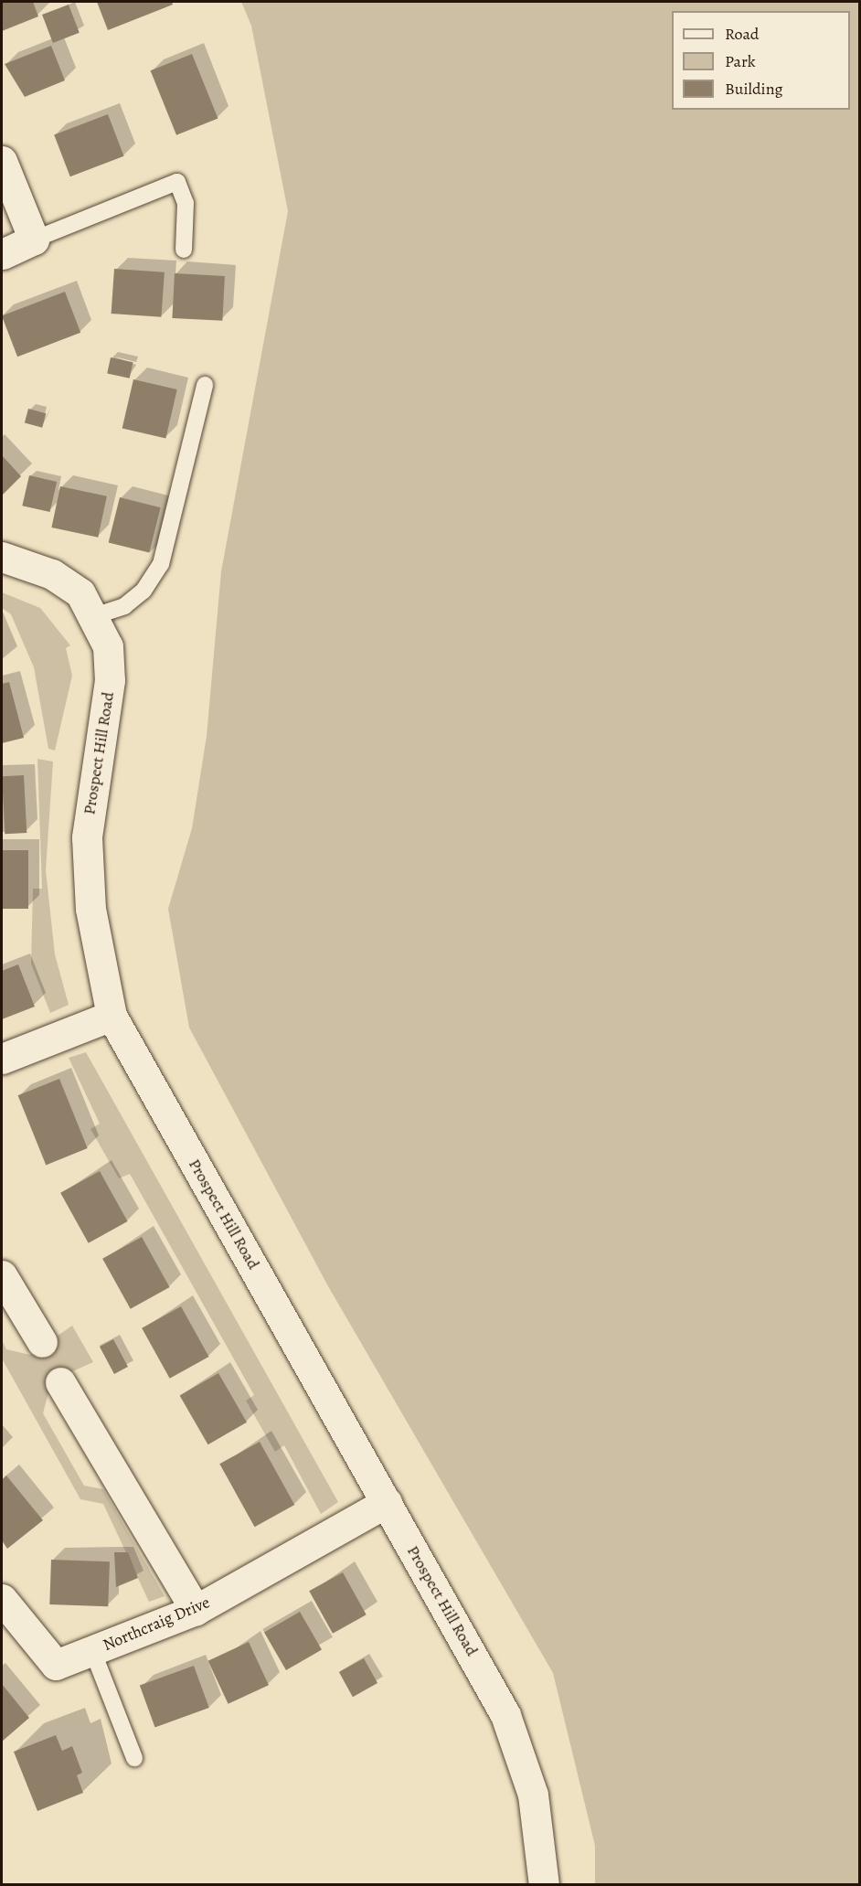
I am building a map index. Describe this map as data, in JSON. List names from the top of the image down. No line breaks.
{"streets":{"street":["Prospect Hill Road","Northcraig Drive"]},"crossings":[["Prospect Hill Road","Northcraig Drive"]],"legend":["Road","Park","Building"]}
